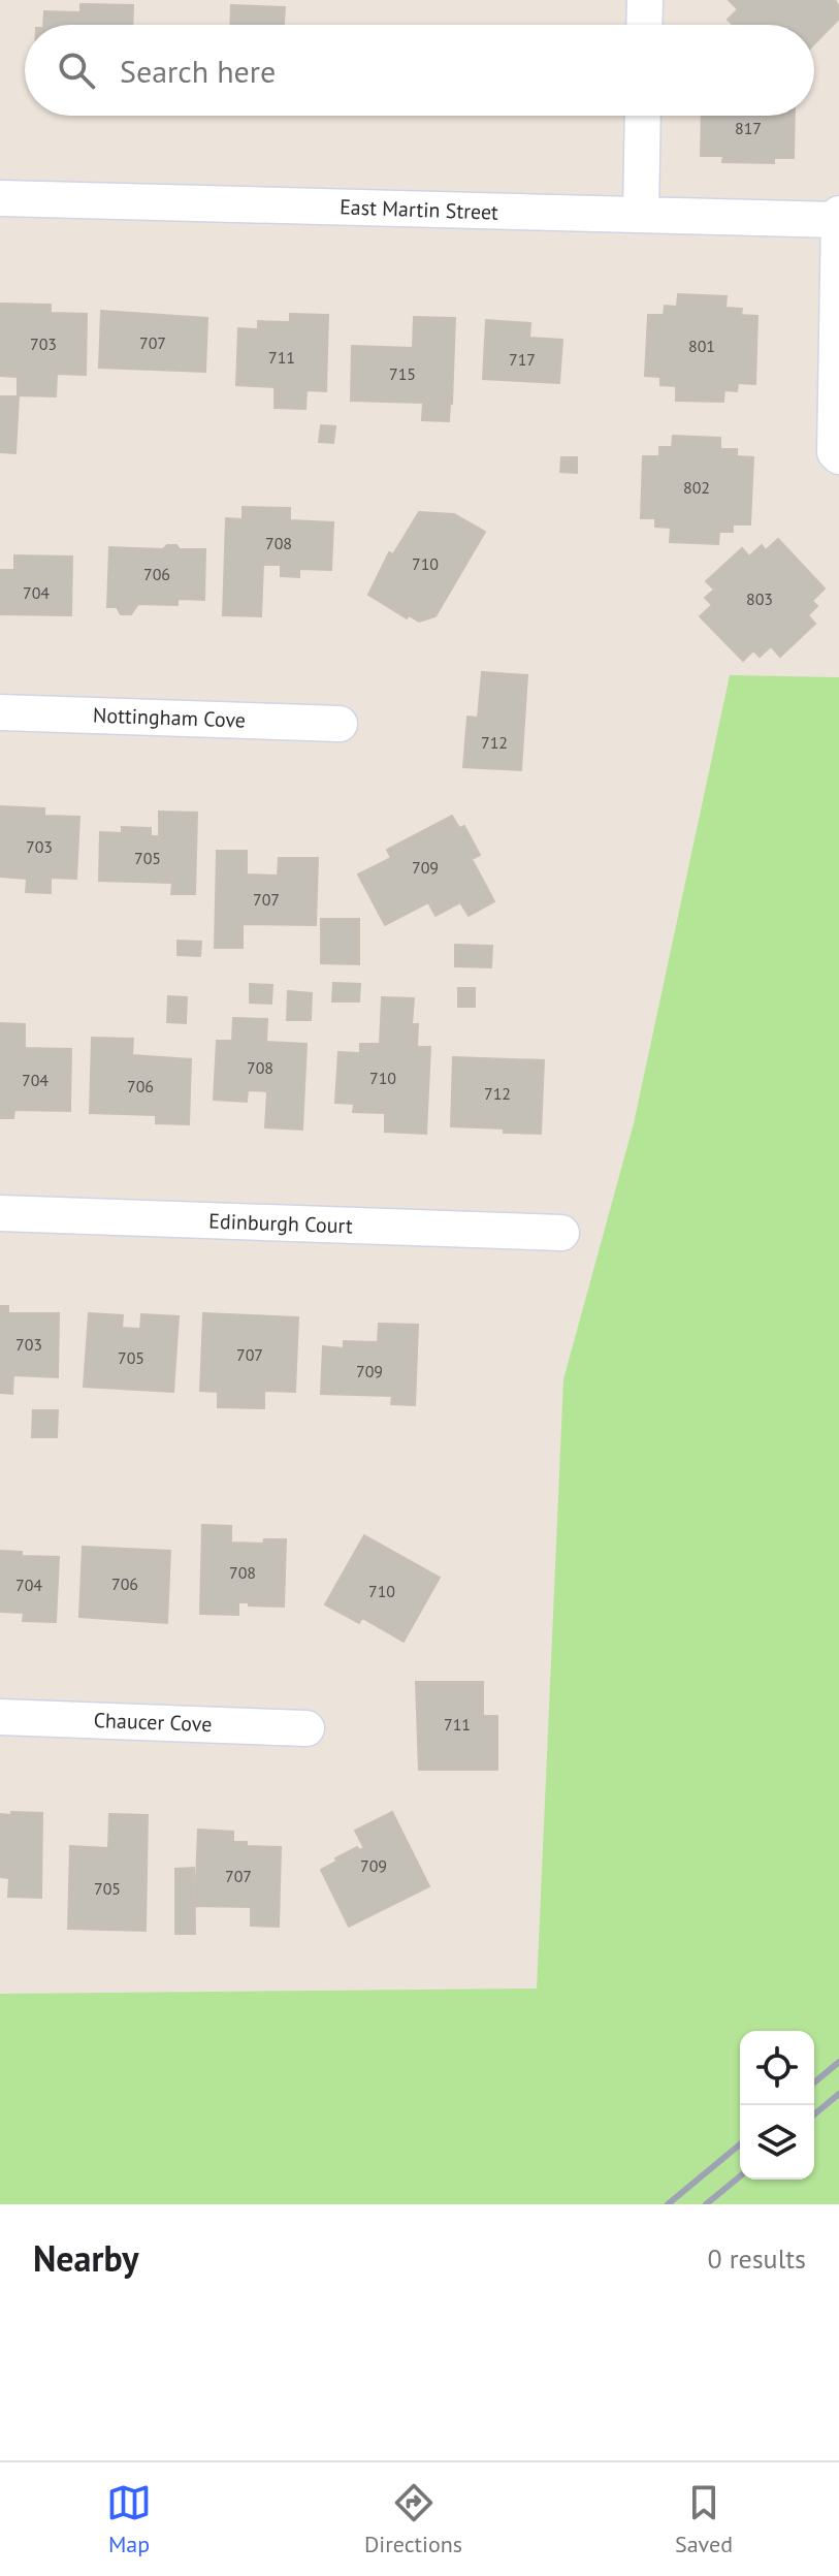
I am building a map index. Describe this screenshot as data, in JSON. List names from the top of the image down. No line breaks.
{"streets":{"street":["East Martin Street","Nottingham Cove","Edinburgh Court","Chaucer Cove"]},"house_numbers":["817","707","703","801","711","717","715","802","708","710","706","704","803","712","703","705","709","707","708","710","704","706","712","703","707","705","709","708","706","704","710","711","709","707","705"],"page":{"search":"Search here","heading":["Nearby","0 results"],"nav":["Map","Directions","Saved"]}}
